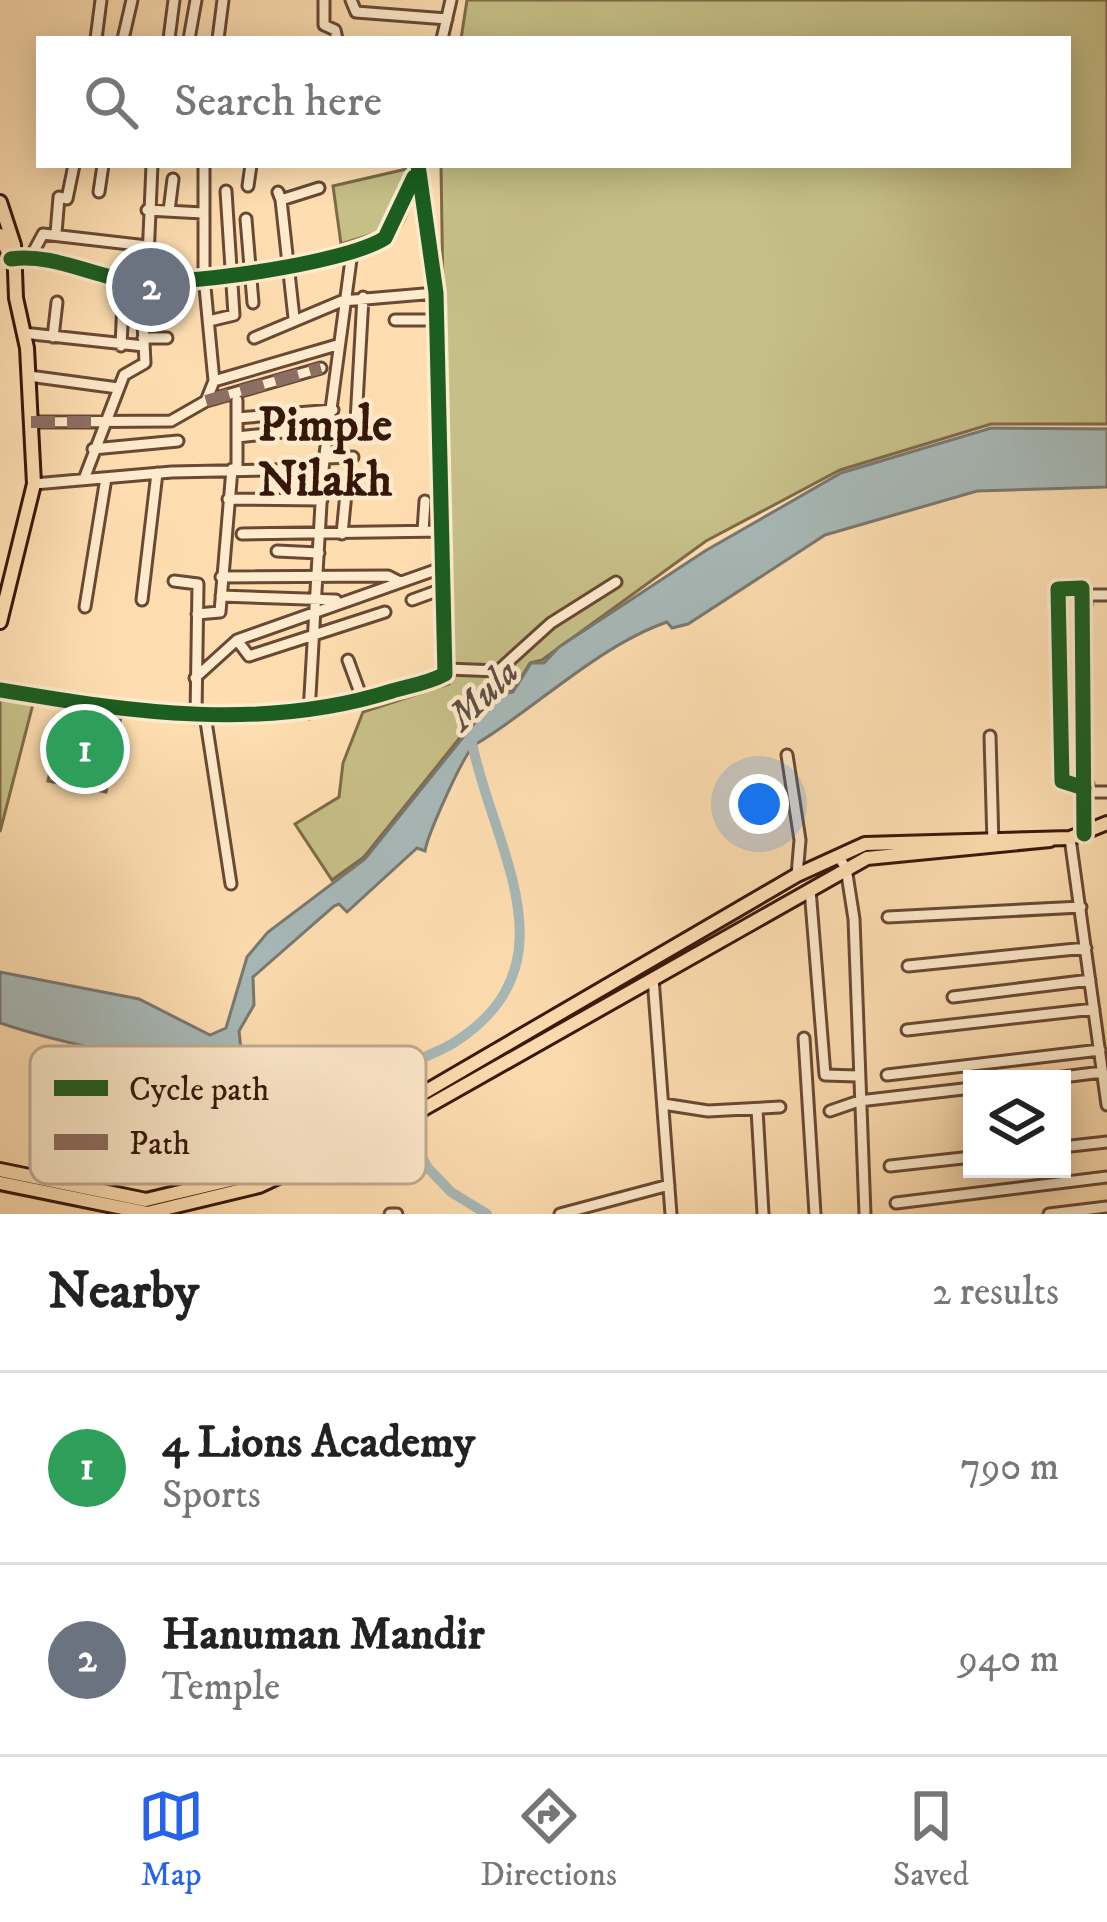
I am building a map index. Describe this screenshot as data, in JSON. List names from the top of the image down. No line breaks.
{"districts":["Pimple Nilakh"],"water":["Mula"],"legend":["Cycle path","Path"],"page":{"search":"Search here","pins":["2","1"],"heading":["Nearby","2 results"],"list":[{"mark":"1","name":"4 Lions Academy","note":"Sports","value":"790 m"},{"mark":"2","name":"Hanuman Mandir","note":"Temple","value":"940 m"}],"nav":["Map","Directions","Saved"]}}
